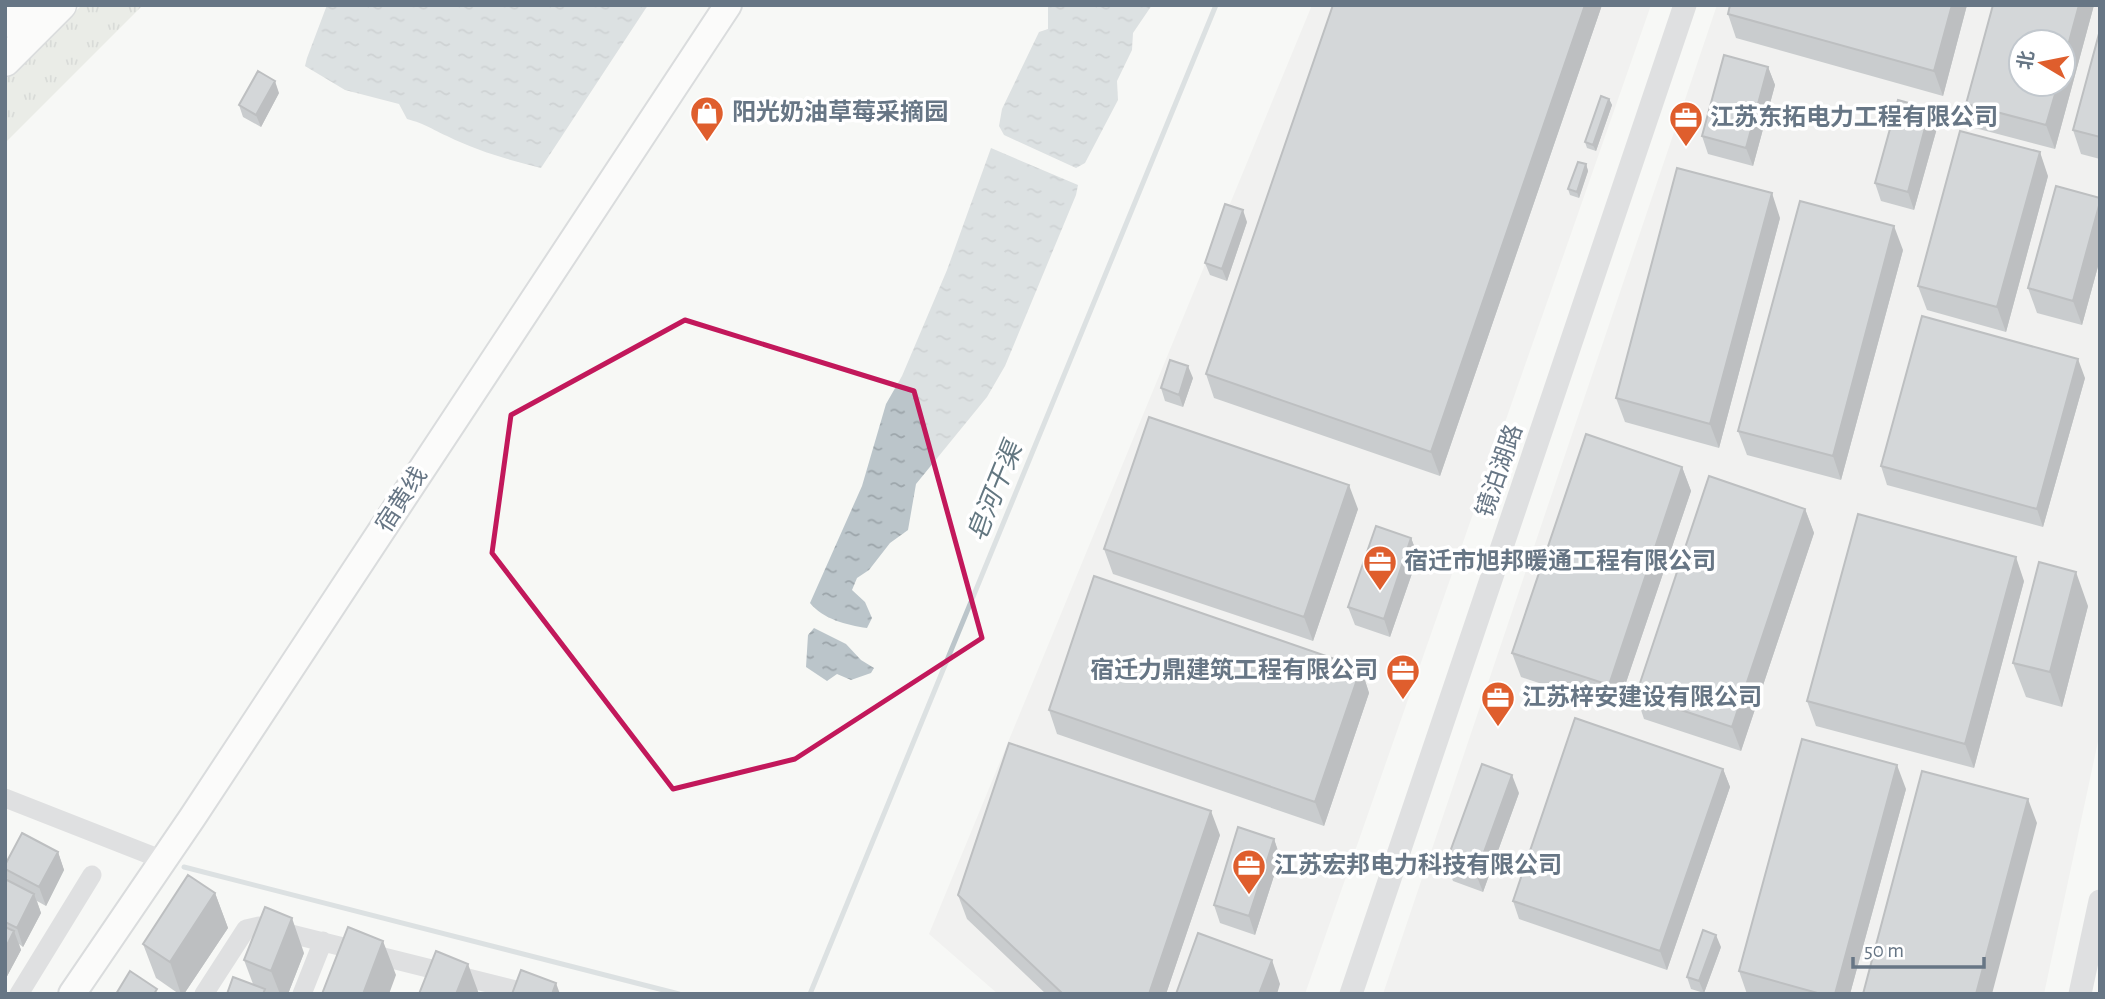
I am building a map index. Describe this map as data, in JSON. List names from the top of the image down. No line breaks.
{"streets":{"main road":["宿黄线"],"street":["镜泊湖路"]},"water":["皂河干渠"],"places":{"shop":["阳光奶油草莓采摘园"],"office":["江苏东拓电力工程有限公司","宿迁市旭邦暖通工程有限公司","宿迁力鼎建筑工程有限公司","江苏梓安建设有限公司","江苏宏邦电力科技有限公司"]},"scale_bar":"50 m","north":"left"}
